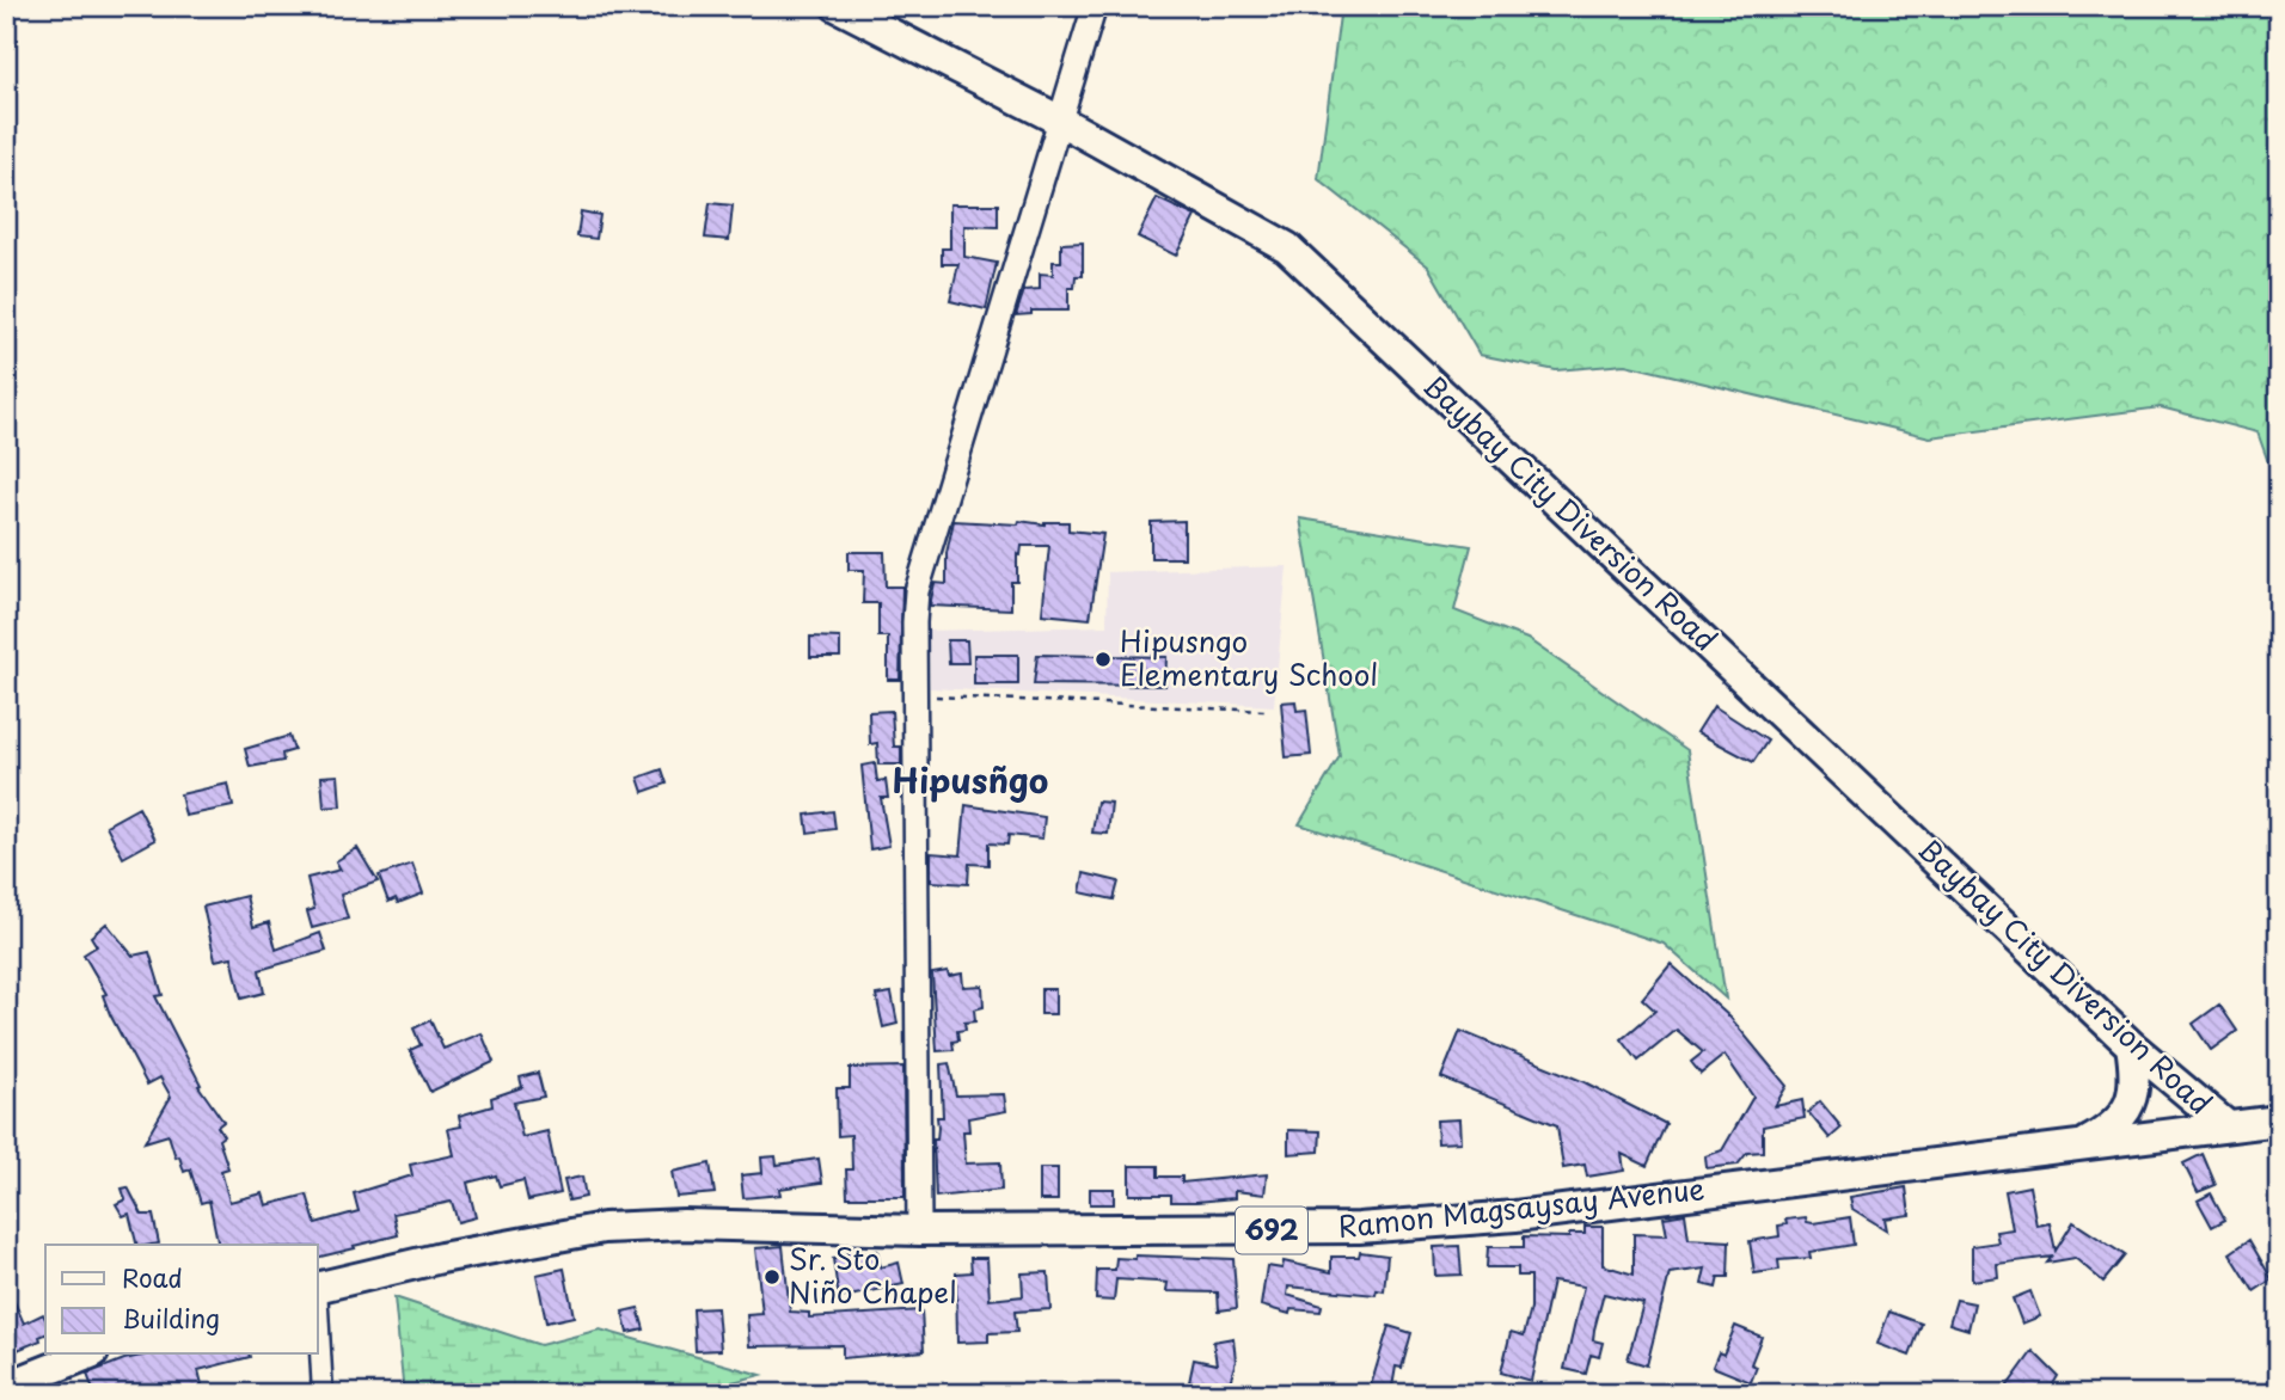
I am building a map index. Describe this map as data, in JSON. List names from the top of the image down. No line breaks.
{"streets":{"main road":["Baybay City Diversion Road","Ramon Magsaysay Avenue","692"]},"crossings":[["Baybay City Diversion Road","Ramon Magsaysay Avenue"],["Baybay City Diversion Road","692"],["Ramon Magsaysay Avenue","692"]],"districts":["Hipusñgo"],"places":["Hipusngo Elementary School","Sr. Sto Niño Chapel"],"legend":["Road","Building"]}
